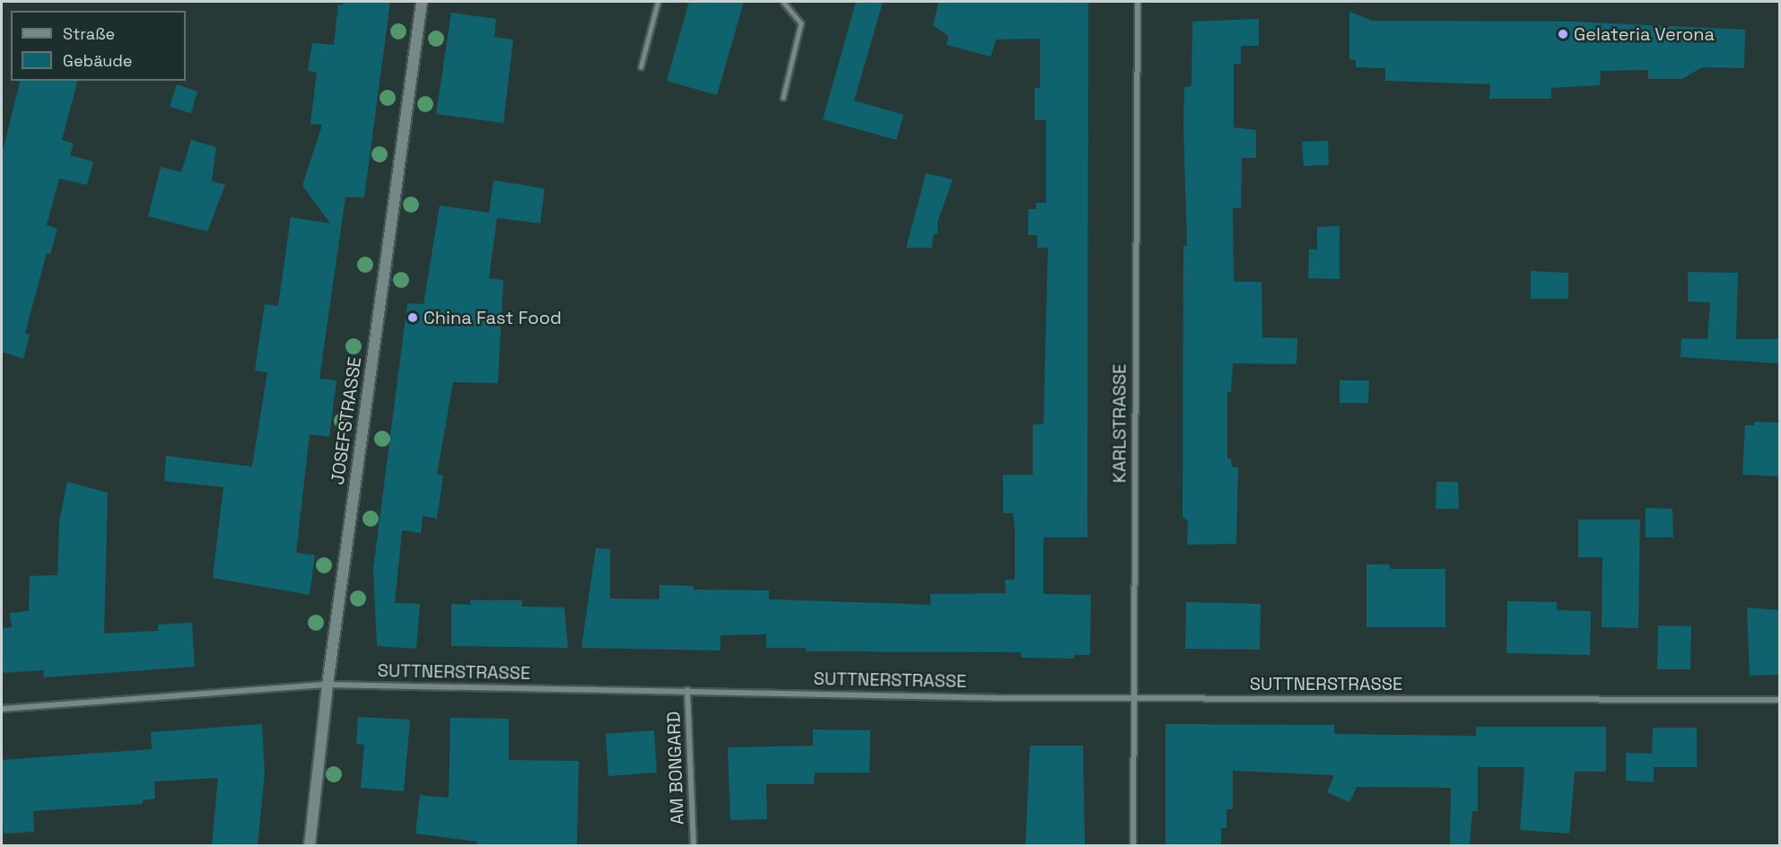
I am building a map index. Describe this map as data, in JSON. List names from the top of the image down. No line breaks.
{"streets":{"street":["JOSEFSTRASSE","KARLSTRASSE","SUTTNERSTRASSE","AM BONGARD"]},"crossings":[["JOSEFSTRASSE","SUTTNERSTRASSE"],["KARLSTRASSE","SUTTNERSTRASSE"],["SUTTNERSTRASSE","AM BONGARD"]],"places":["Gelateria Verona","China Fast Food"],"legend":["Straße","Gebäude"]}
